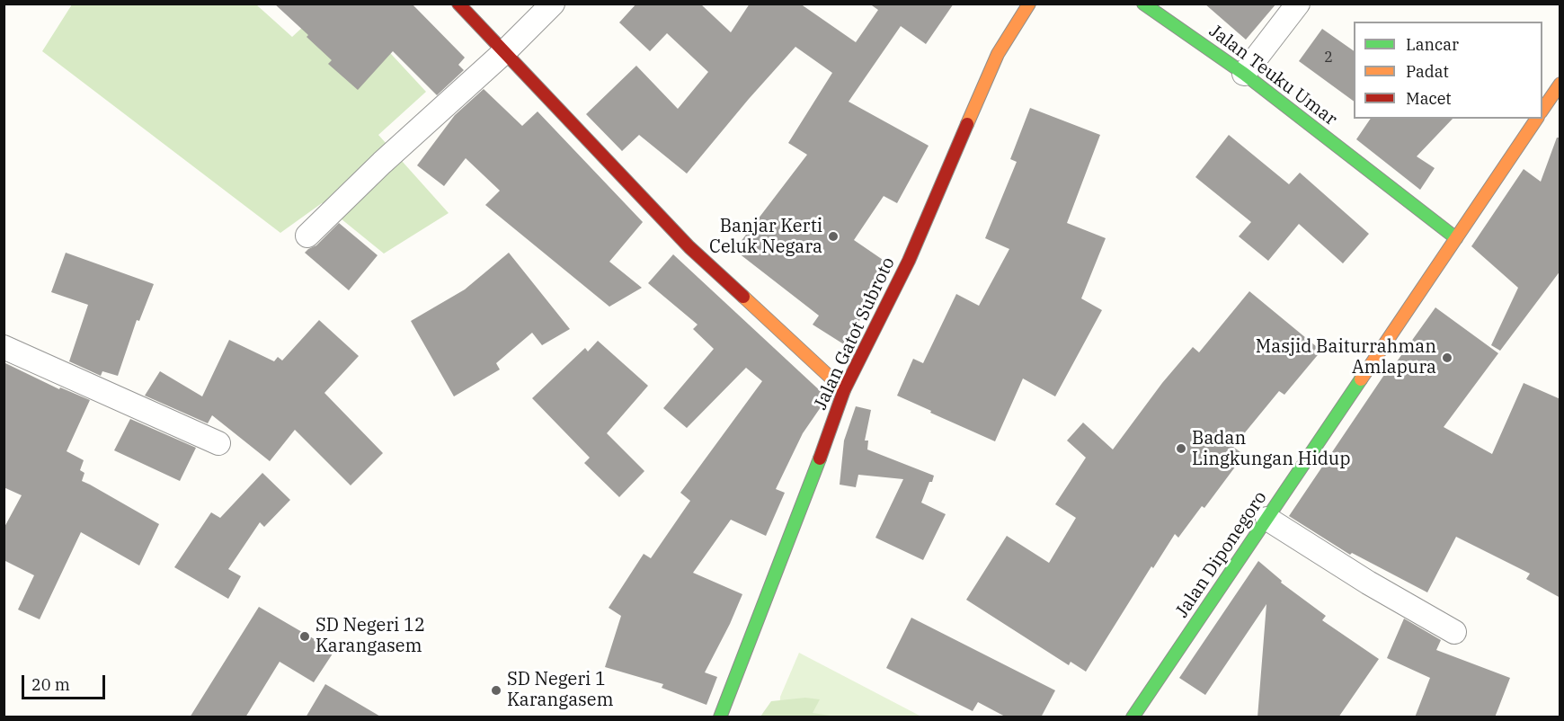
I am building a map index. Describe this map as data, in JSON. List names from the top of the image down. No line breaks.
{"streets":{"street":["Jalan Teuku Umar","Jalan Gatot Subroto","Jalan Diponegoro"]},"crossings":[["Jalan Teuku Umar","Jalan Diponegoro"]],"places":["Banjar Kerti Celuk Negara","Masjid Baiturrahman Amlapura","Badan Lingkungan Hidup","SD Negeri 12 Karangasem","SD Negeri 1 Karangasem"],"house_numbers":["2"],"legend":["Lancar","Padat","Macet"],"scale_bar":"20 m"}
